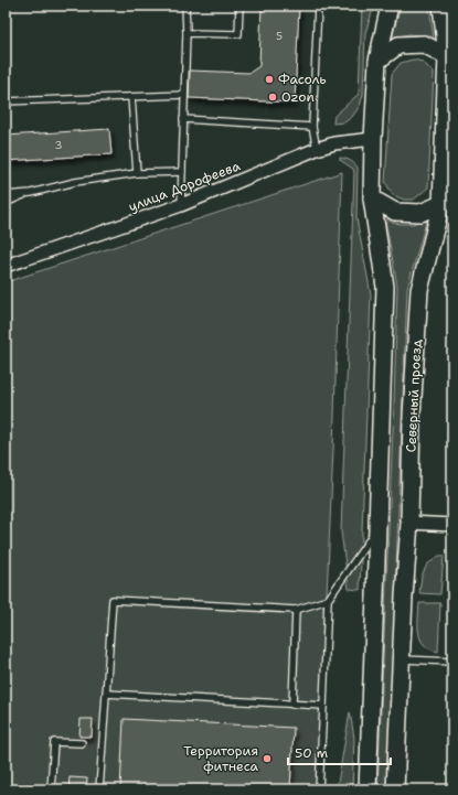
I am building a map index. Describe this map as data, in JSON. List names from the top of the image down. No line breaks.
{"streets":{"main road":["Северный проезд"],"street":["улица Дорофеева"]},"places":["Фасоль","Ozon","Территория фитнеса"],"house_numbers":["5","3"],"scale_bar":"50 m"}
